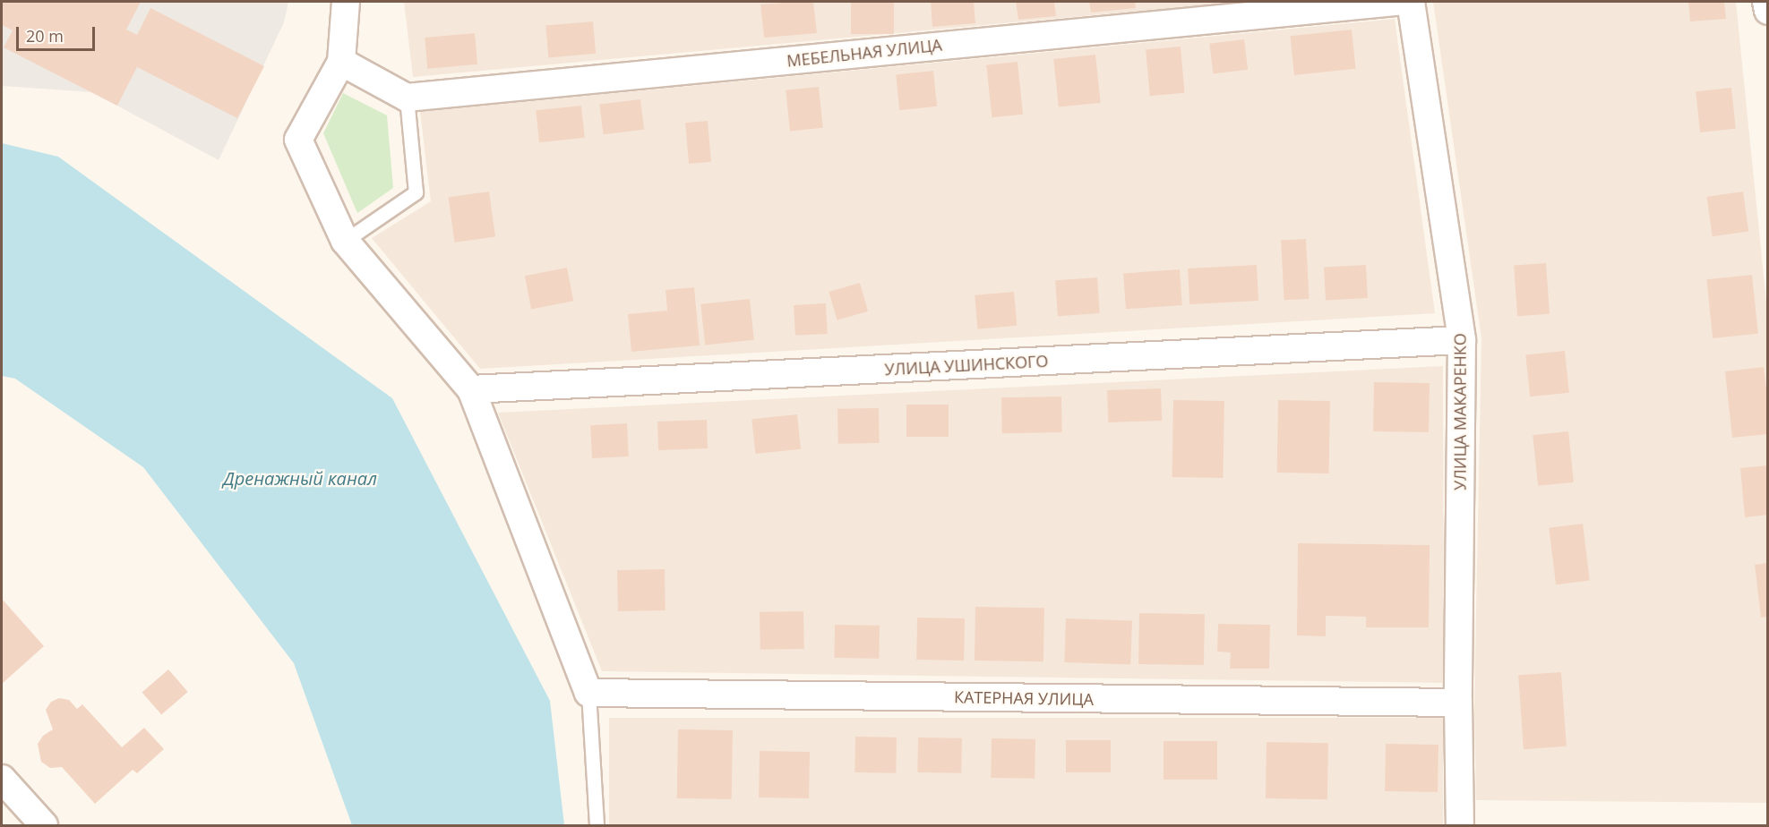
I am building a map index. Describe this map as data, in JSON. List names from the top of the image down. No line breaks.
{"streets":{"street":["МЕБЕЛЬНАЯ УЛИЦА","УЛИЦА УШИНСКОГО","УЛИЦА МАКАРЕНКО","КАТЕРНАЯ УЛИЦА"]},"crossings":[["УЛИЦА УШИНСКОГО","УЛИЦА МАКАРЕНКО"],["УЛИЦА МАКАРЕНКО","КАТЕРНАЯ УЛИЦА"]],"water":["Дренажный канал"],"scale_bar":"20 m"}
